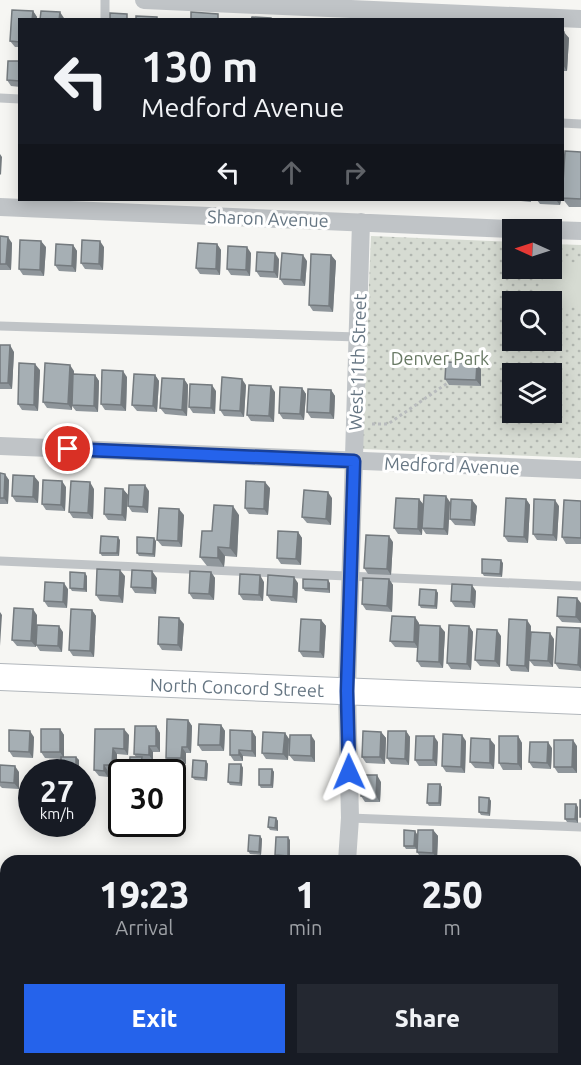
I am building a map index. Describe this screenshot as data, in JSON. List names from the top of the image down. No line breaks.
{"streets":{"main road":["North Concord Street"],"street":["Sharon Avenue","West 11th Street","Medford Avenue"]},"crossings":[["Sharon Avenue","West 11th Street"],["West 11th Street","Medford Avenue"],["West 11th Street","North Concord Street"]],"parks":["Denver Park"],"north":"left","page":{"turn":["130 m","Medford Avenue"],"speed":"27 km/h","limit":"30","eta":["19:23","Arrival","1","min","250","m"],"buttons":["Exit","Share"]}}
